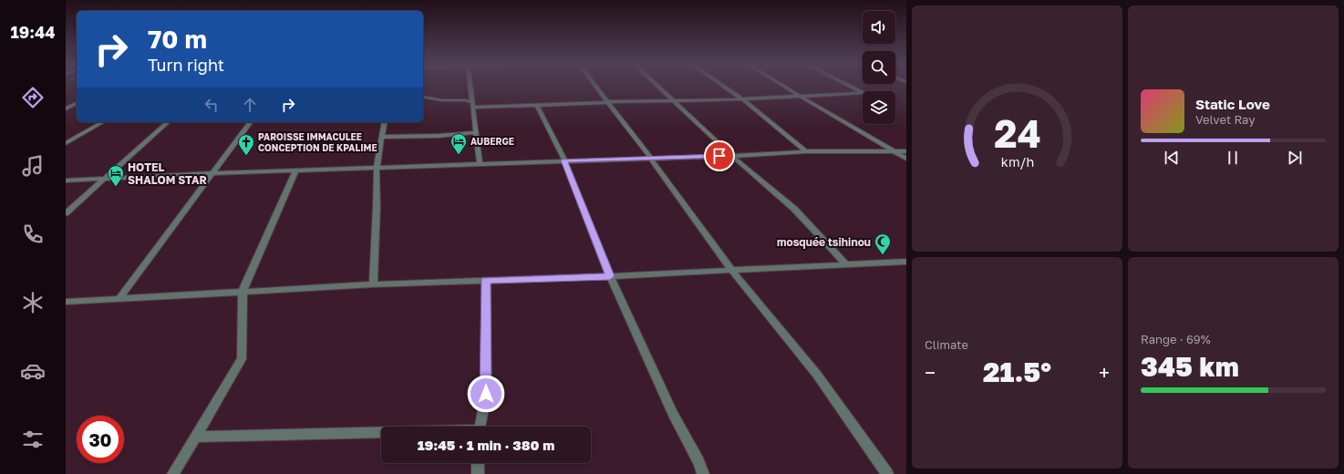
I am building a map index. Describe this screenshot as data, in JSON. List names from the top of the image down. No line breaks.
{"places":{"hotel":["AUBERGE","HOTEL SHALOM STAR"],"church":["PAROISSE IMMACULEE CONCEPTION DE KPALIME"],"mosque":["mosquée tsihinou"]},"page":{"tabs":"19:44","turn":["70 m","Turn right"],"song":["Static Love","Velvet Ray"],"tile":["Climate",["Range · 69%","345 km"]],"heat":["−","21.5°","+"],"limit":"30","trip":"19:45 · 1 min · 380 m","gauge":["24","km/h"]}}
